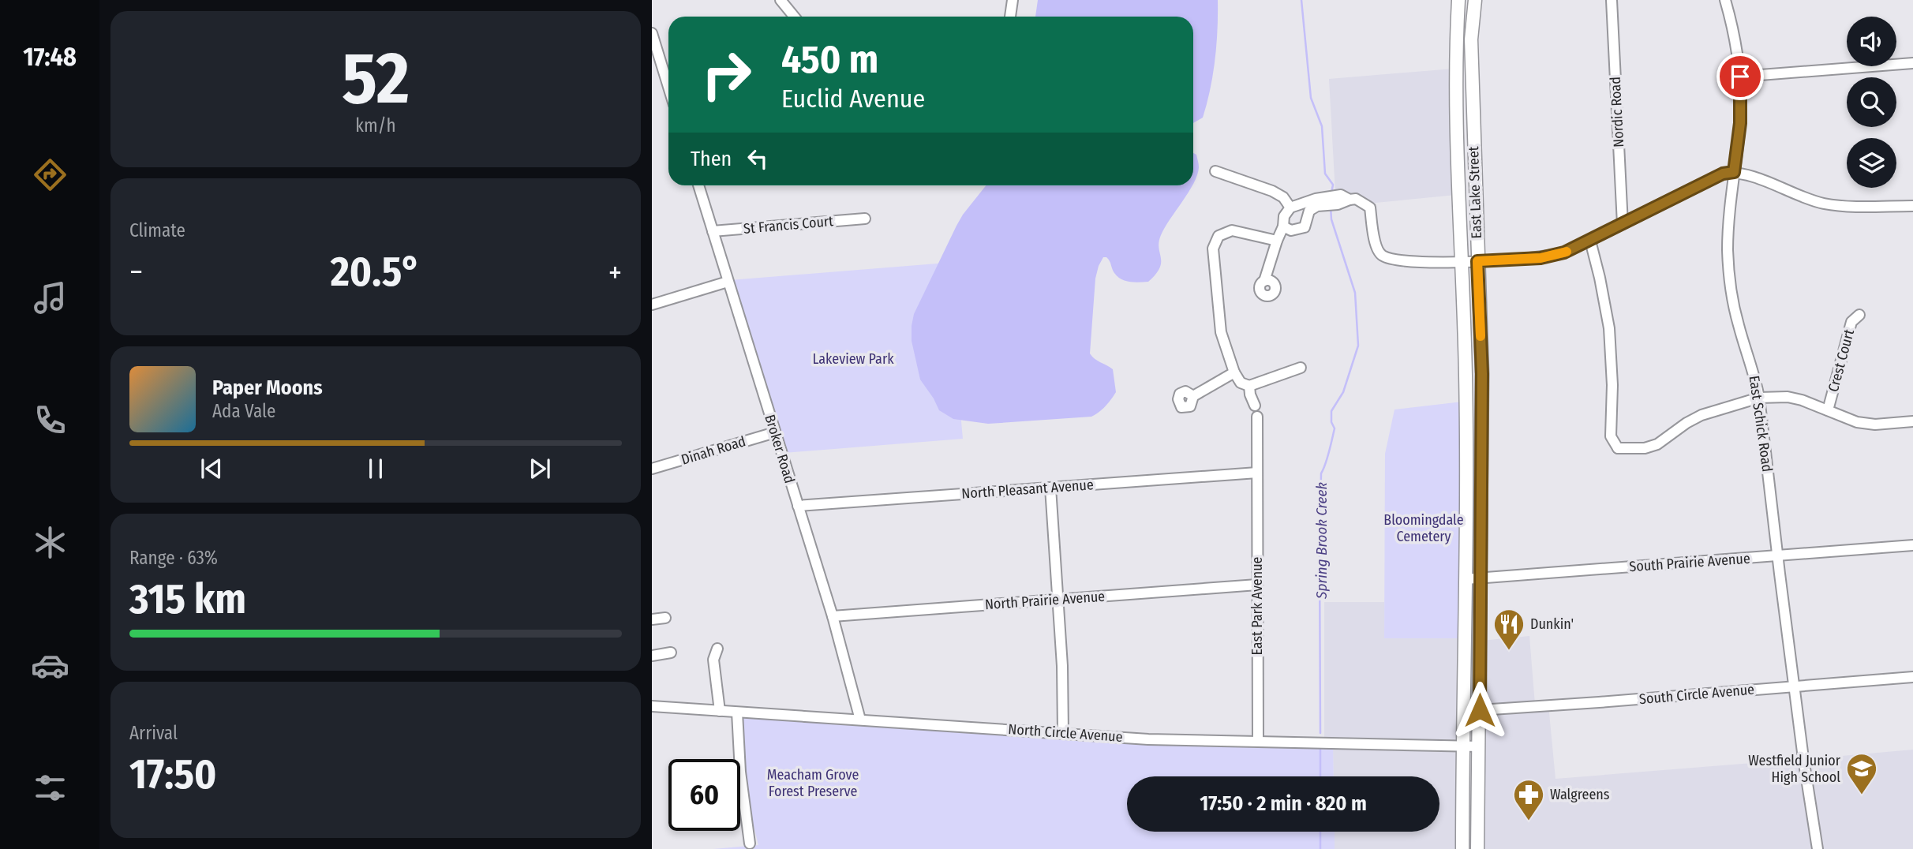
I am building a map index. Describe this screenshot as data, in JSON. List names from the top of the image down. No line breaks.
{"streets":{"main road":["East Lake Street"],"street":["Nordic Road","St Francis Court","Crest Court","East Schick Road","Broker Road","Dinah Road","North Pleasant Avenue","South Prairie Avenue","North Prairie Avenue","East Park Avenue","South Circle Avenue","North Circle Avenue"]},"crossings":[["East Lake Street","South Prairie Avenue"],["East Lake Street","South Circle Avenue"],["East Lake Street","North Circle Avenue"],["St Francis Court","Broker Road"],["East Schick Road","South Prairie Avenue"],["East Schick Road","South Circle Avenue"],["Broker Road","Dinah Road"],["Broker Road","North Pleasant Avenue"],["Broker Road","North Prairie Avenue"],["Broker Road","North Circle Avenue"],["North Pleasant Avenue","East Park Avenue"],["North Prairie Avenue","East Park Avenue"],["East Park Avenue","North Circle Avenue"]],"water":["Spring Brook Creek"],"parks":["Lakeview Park","Bloomingdale Cemetery","Meacham Grove Forest Preserve"],"places":{"restaurant":["Dunkin'"],"school or university":["Westfield Junior High School"],"pharmacy":["Walgreens"]},"page":{"tabs":"17:48","tile":[["52","km/h"],"Climate",["Range · 63%","315 km"],["Arrival","17:50"]],"turn":["450 m","Euclid Avenue"],"then":"Then","heat":["−","20.5°","+"],"song":["Paper Moons","Ada Vale"],"limit":"60","trip":"17:50 · 2 min · 820 m"}}
